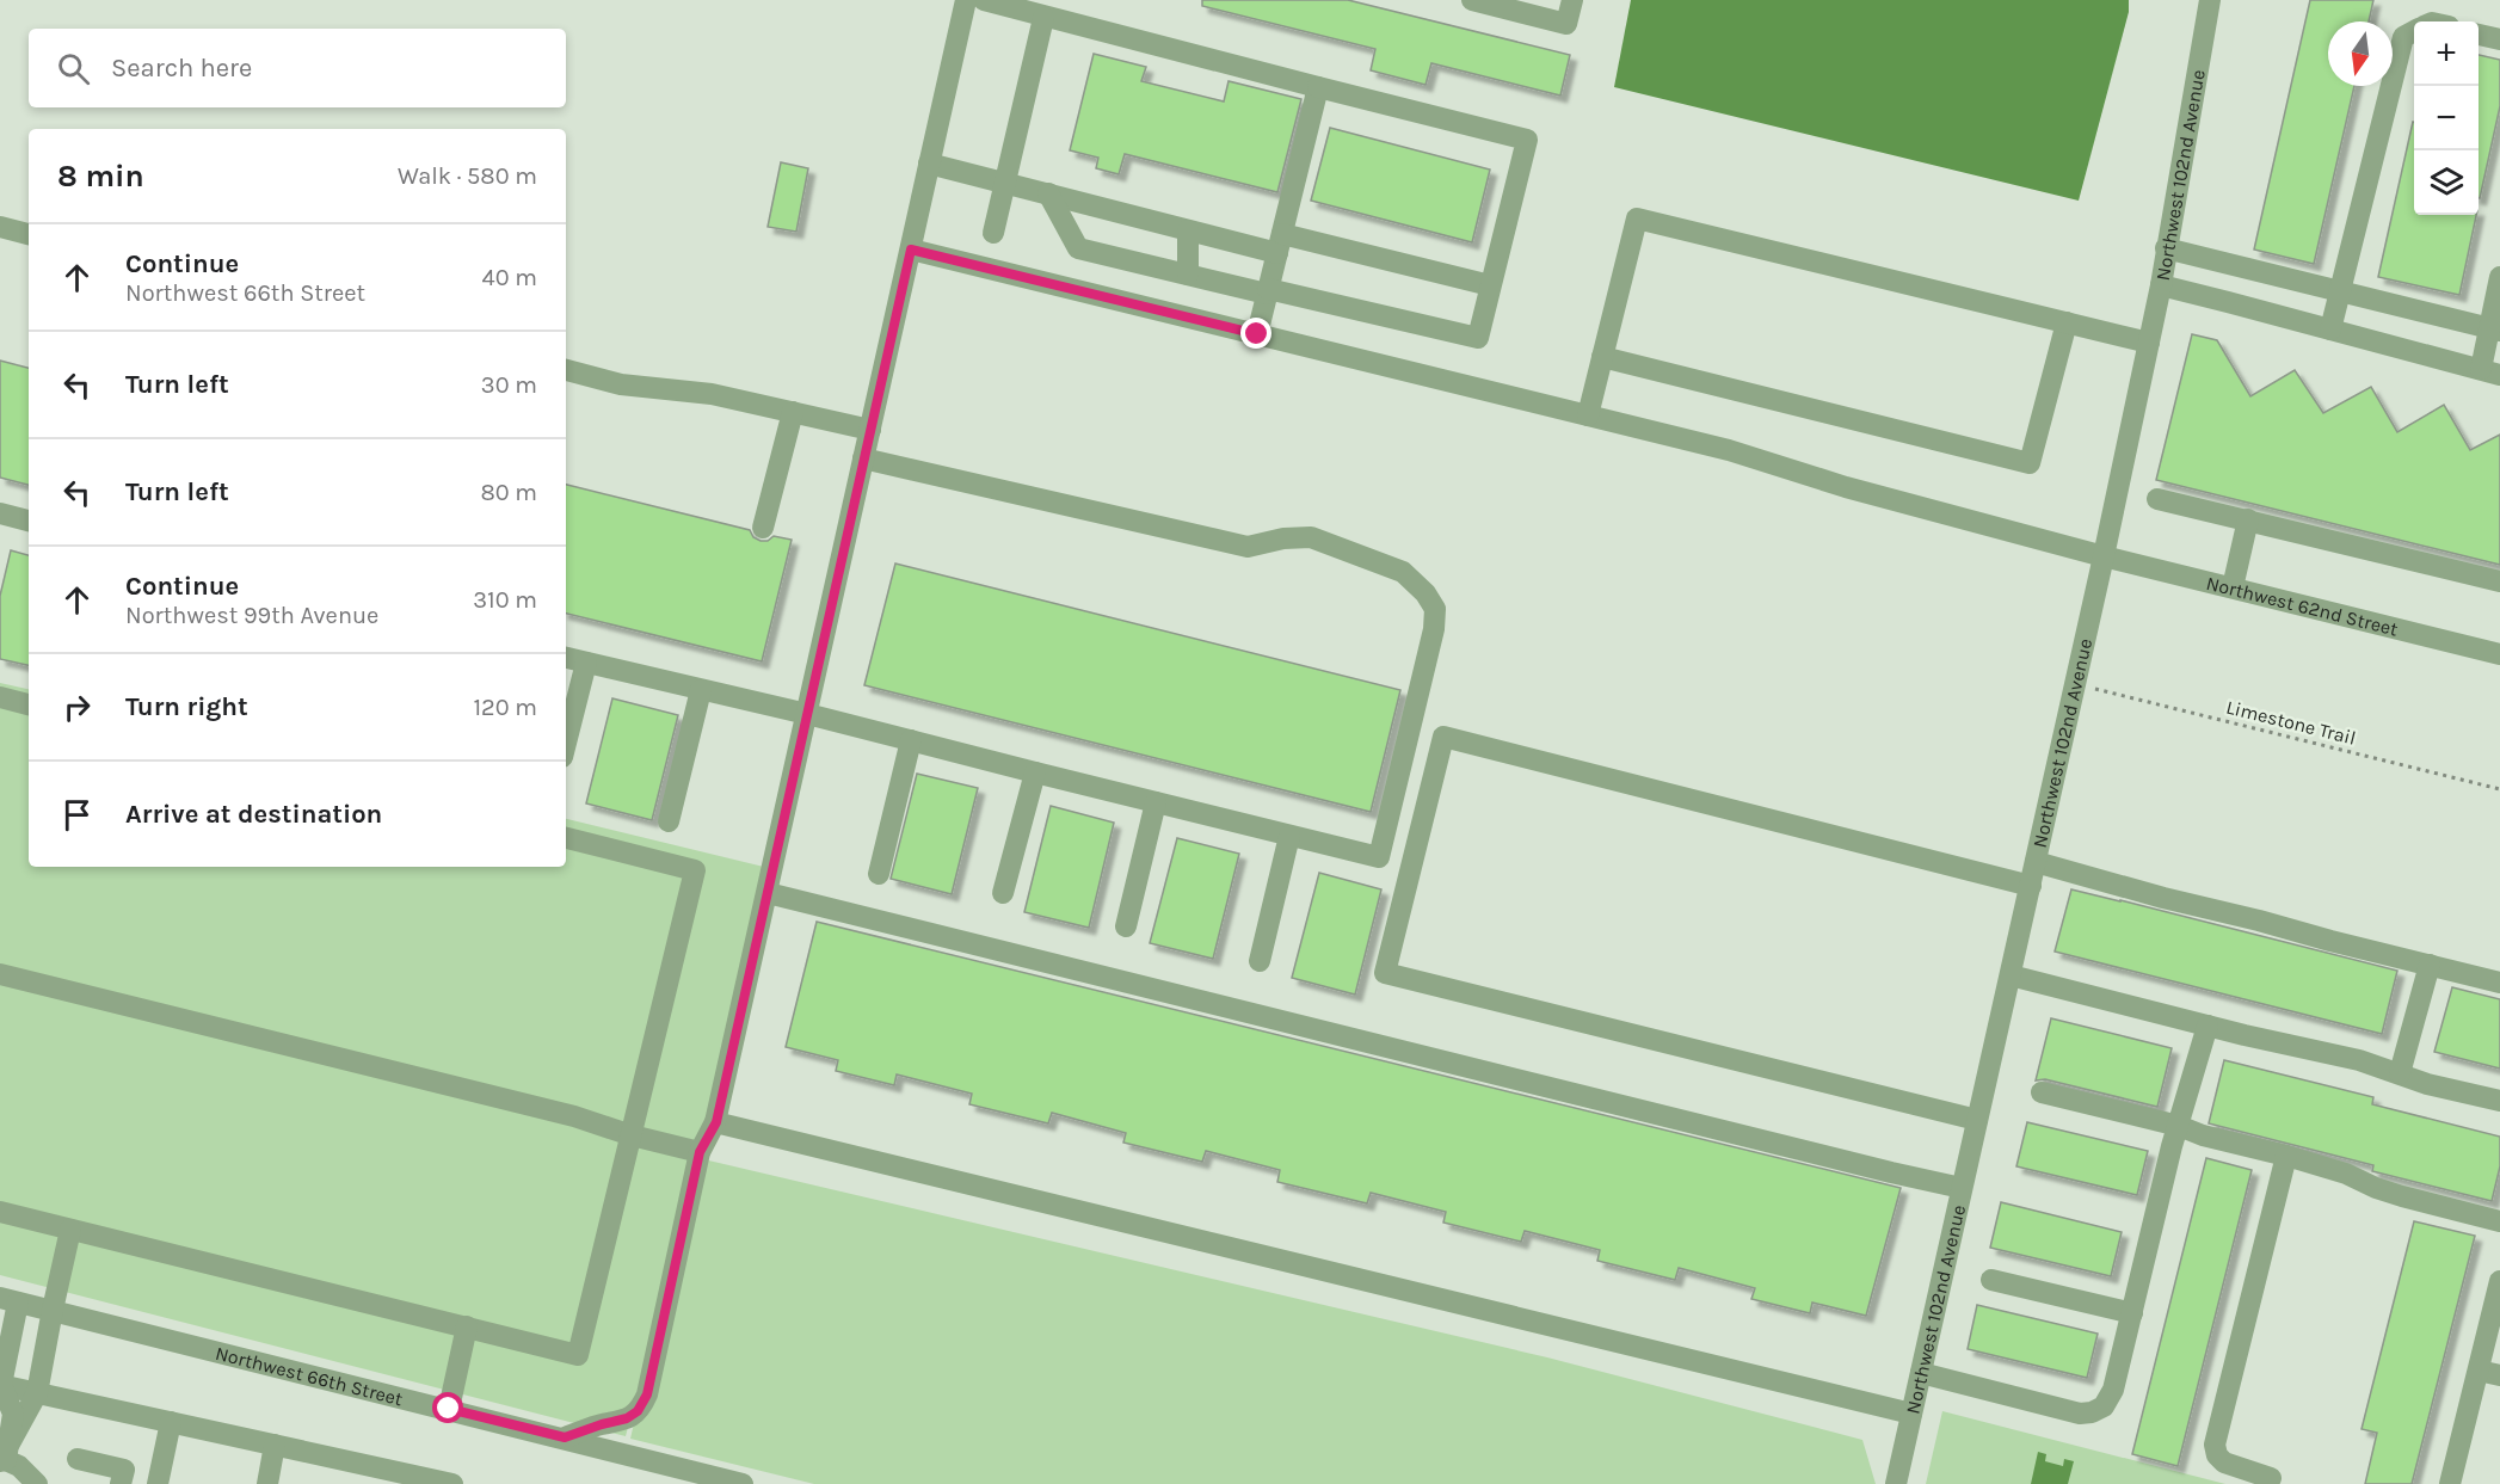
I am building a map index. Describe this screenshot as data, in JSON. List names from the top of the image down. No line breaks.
{"streets":{"street":["Northwest 102nd Avenue","Northwest 62nd Street","Northwest 66th Street"],"path":["Limestone Trail"]},"crossings":[["Northwest 102nd Avenue","Northwest 62nd Street"],["Northwest 102nd Avenue","Limestone Trail"]],"north":"bottom","page":{"map_buttons":["+","−"],"search":"Search here","heading":["8 min","Walk · 580 m"],"list":[["Continue","Northwest 66th Street","40 m"],["Turn left","30 m"],["Turn left","80 m"],["Continue","Northwest 99th Avenue","310 m"],["Turn right","120 m"],"Arrive at destination"]}}
